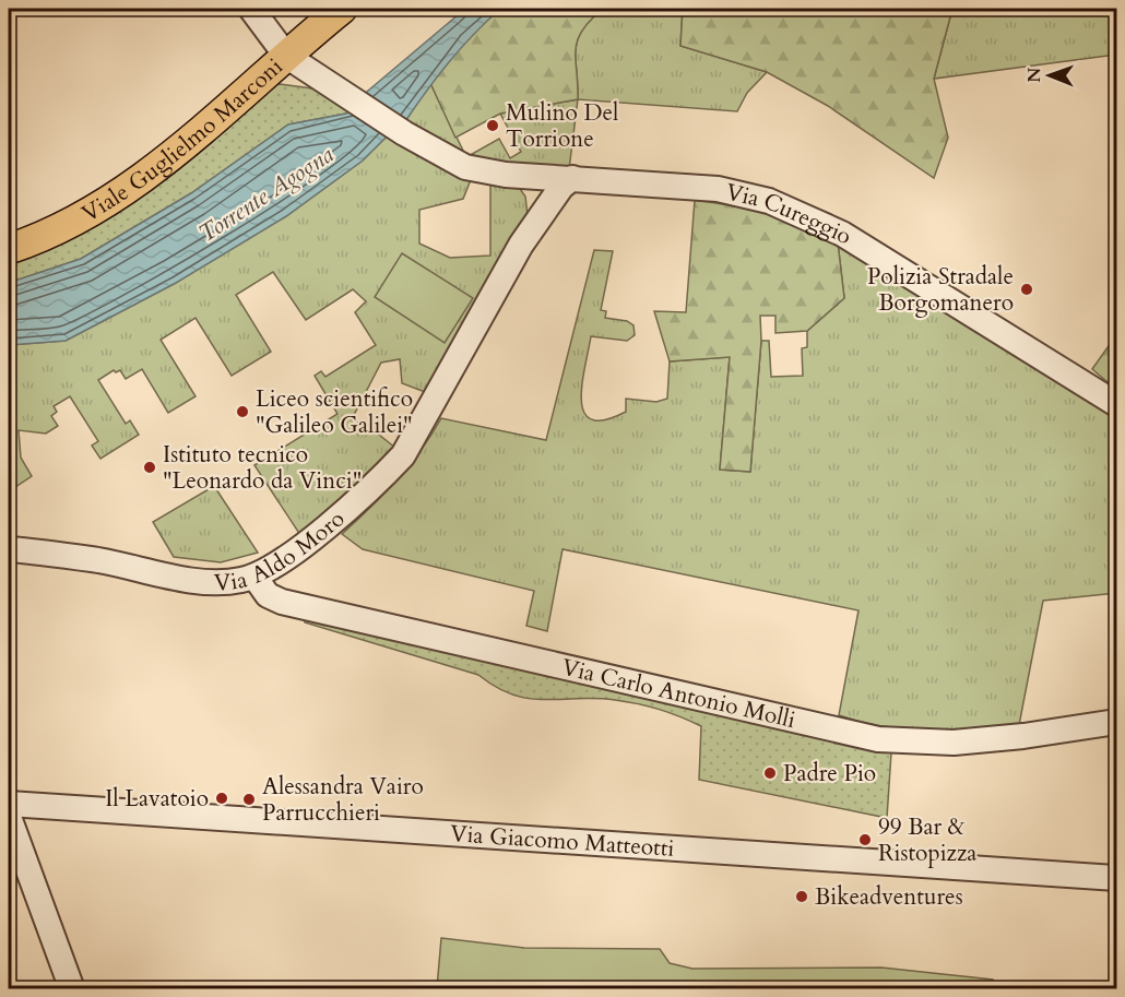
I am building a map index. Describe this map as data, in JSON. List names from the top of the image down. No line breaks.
{"streets":{"main road":["Viale Guglielmo Marconi"],"street":["Via Cureggio","Via Aldo Moro","Via Carlo Antonio Molli","Via Giacomo Matteotti"]},"crossings":[["Viale Guglielmo Marconi","Via Cureggio"],["Via Cureggio","Via Aldo Moro"],["Via Aldo Moro","Via Carlo Antonio Molli"]],"water":["Torrente Agogna"],"places":["Mulino Del Torrione","Polizia Stradale Borgomanero","Liceo scientifico \"Galileo Galilei\"","Istituto tecnico \"Leonardo da Vinci\"","Padre Pio","Il Lavatoio","Alessandra Vairo Parrucchieri","99 Bar & Ristopizza","Bikeadventures"],"north":"left"}
